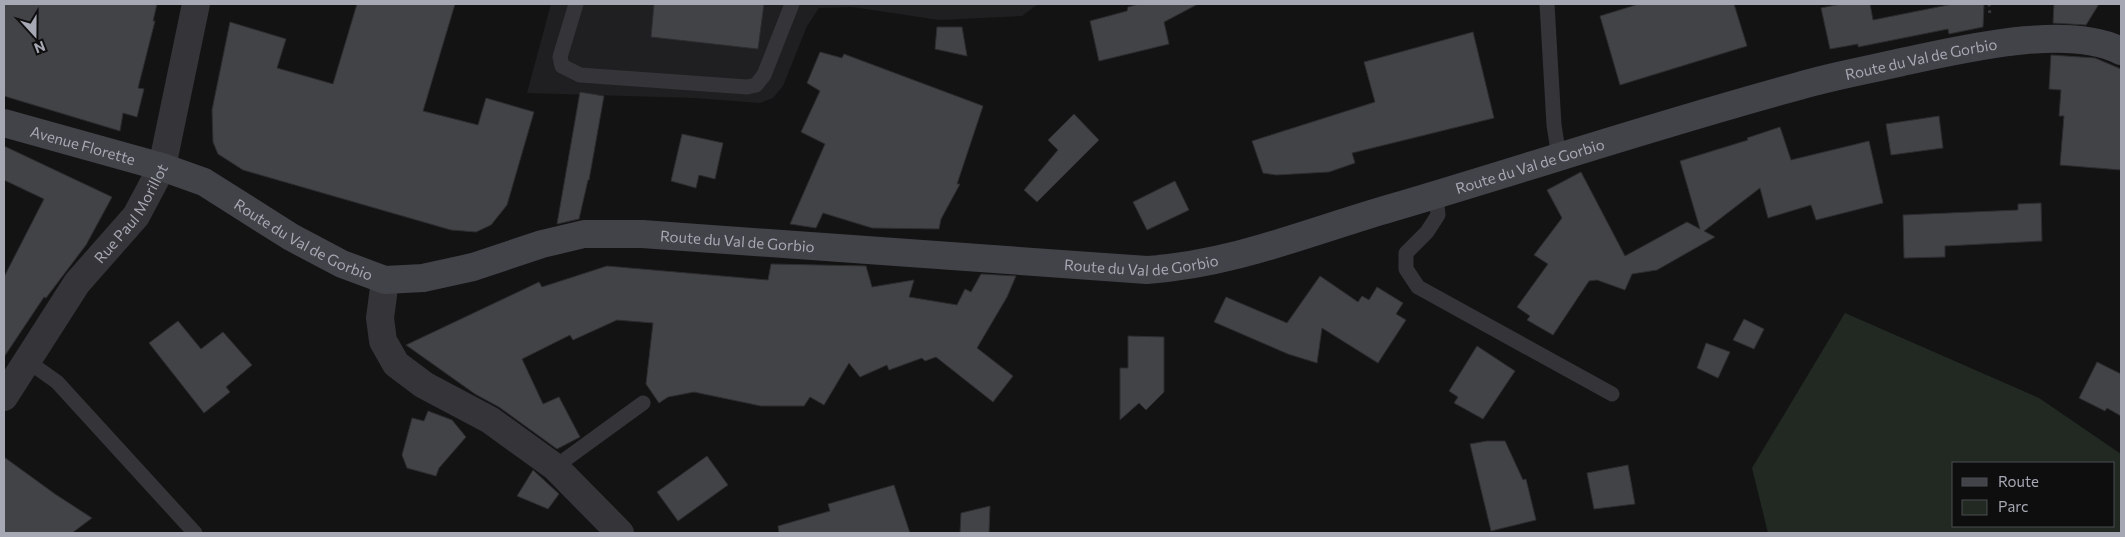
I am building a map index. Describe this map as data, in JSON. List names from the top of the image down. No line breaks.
{"streets":{"street":["Route du Val de Gorbio","Avenue Florette","Rue Paul Morillot"]},"crossings":[["Route du Val de Gorbio","Avenue Florette"],["Route du Val de Gorbio","Rue Paul Morillot"],["Avenue Florette","Rue Paul Morillot"]],"legend":["Route","Parc"],"north":"bottom"}
